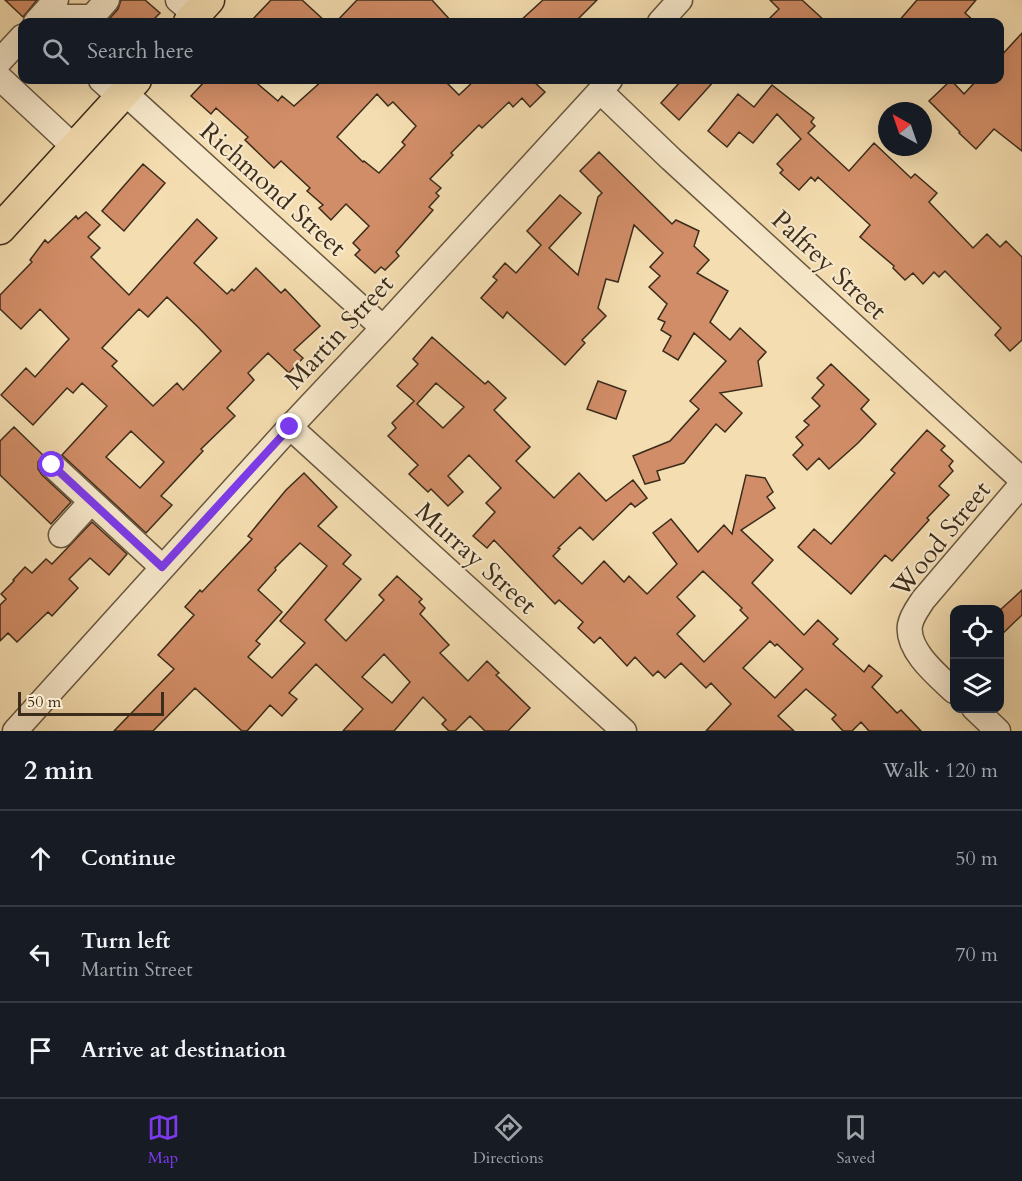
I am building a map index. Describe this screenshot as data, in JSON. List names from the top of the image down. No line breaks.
{"streets":{"street":["Richmond Street","Palfrey Street","Martin Street","Wood Street","Murray Street"]},"crossings":[["Richmond Street","Martin Street"],["Palfrey Street","Martin Street"],["Palfrey Street","Wood Street"],["Martin Street","Murray Street"]],"scale_bar":"50 m","north":"top left","page":{"search":"Search here","scale":"50 m","heading":["2 min","Walk · 120 m"],"list":[["Continue","50 m"],["Turn left","Martin Street","70 m"],"Arrive at destination"],"nav":["Map","Directions","Saved"]}}
